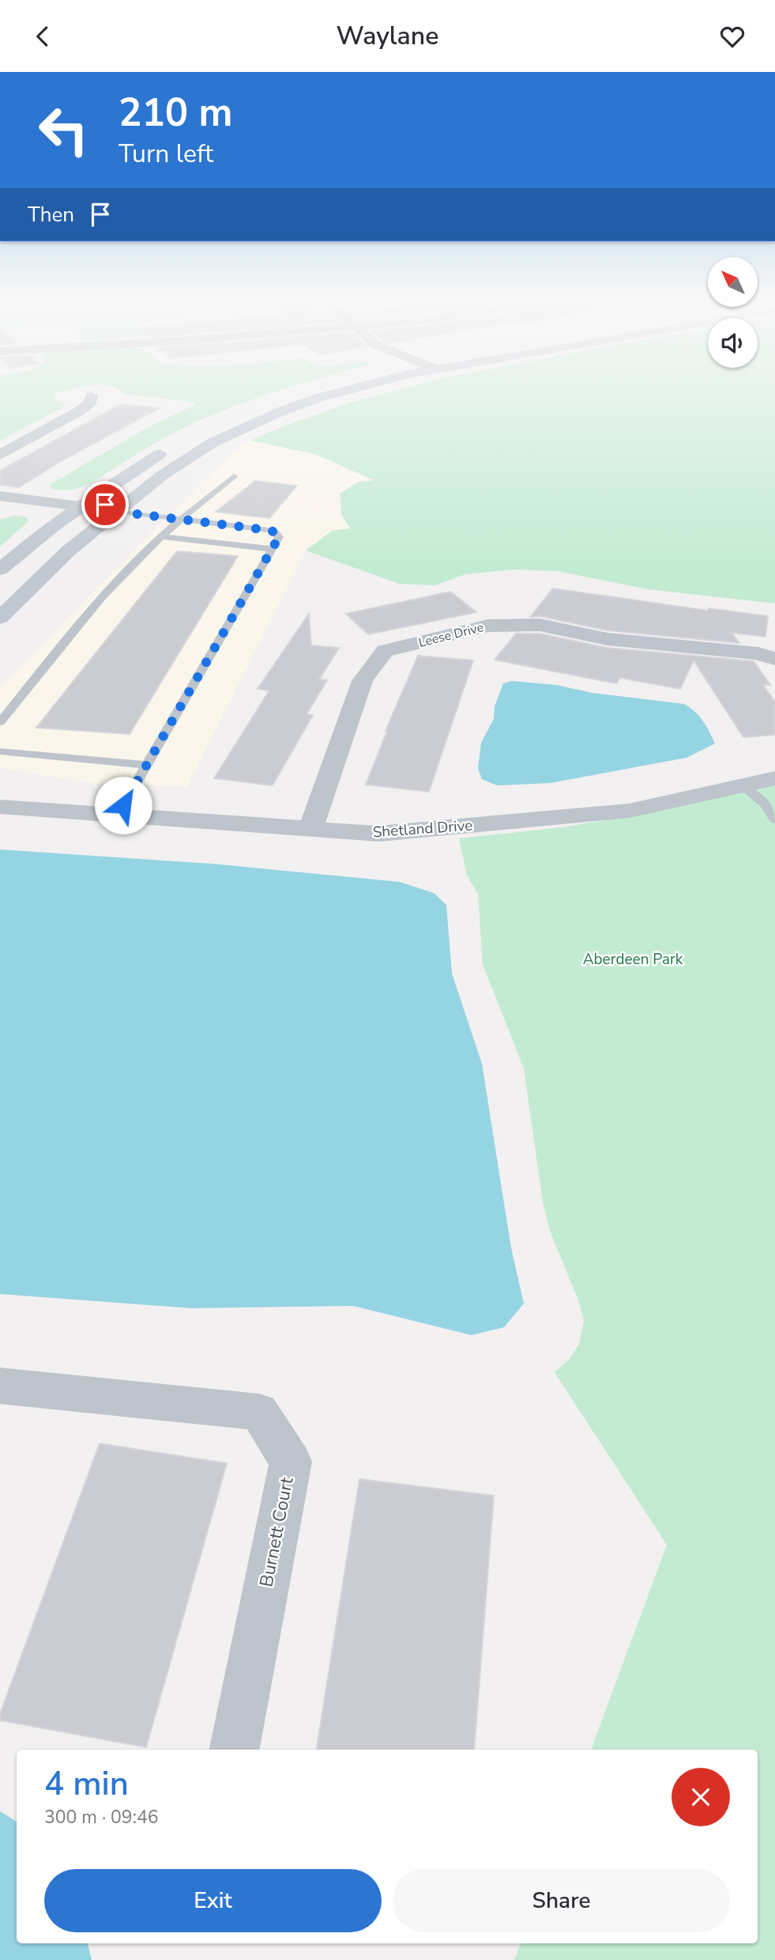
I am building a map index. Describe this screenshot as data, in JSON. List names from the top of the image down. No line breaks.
{"streets":{"street":["Leese Drive","Shetland Drive","Burnett Court"]},"crossings":[["Leese Drive","Shetland Drive"]],"parks":["Aberdeen Park"],"north":"top left","page":{"header":"Waylane","turn":["210 m","Turn left"],"then":"Then","heading":["4 min","300 m · 09:46"],"buttons":["Exit","Share"]}}
